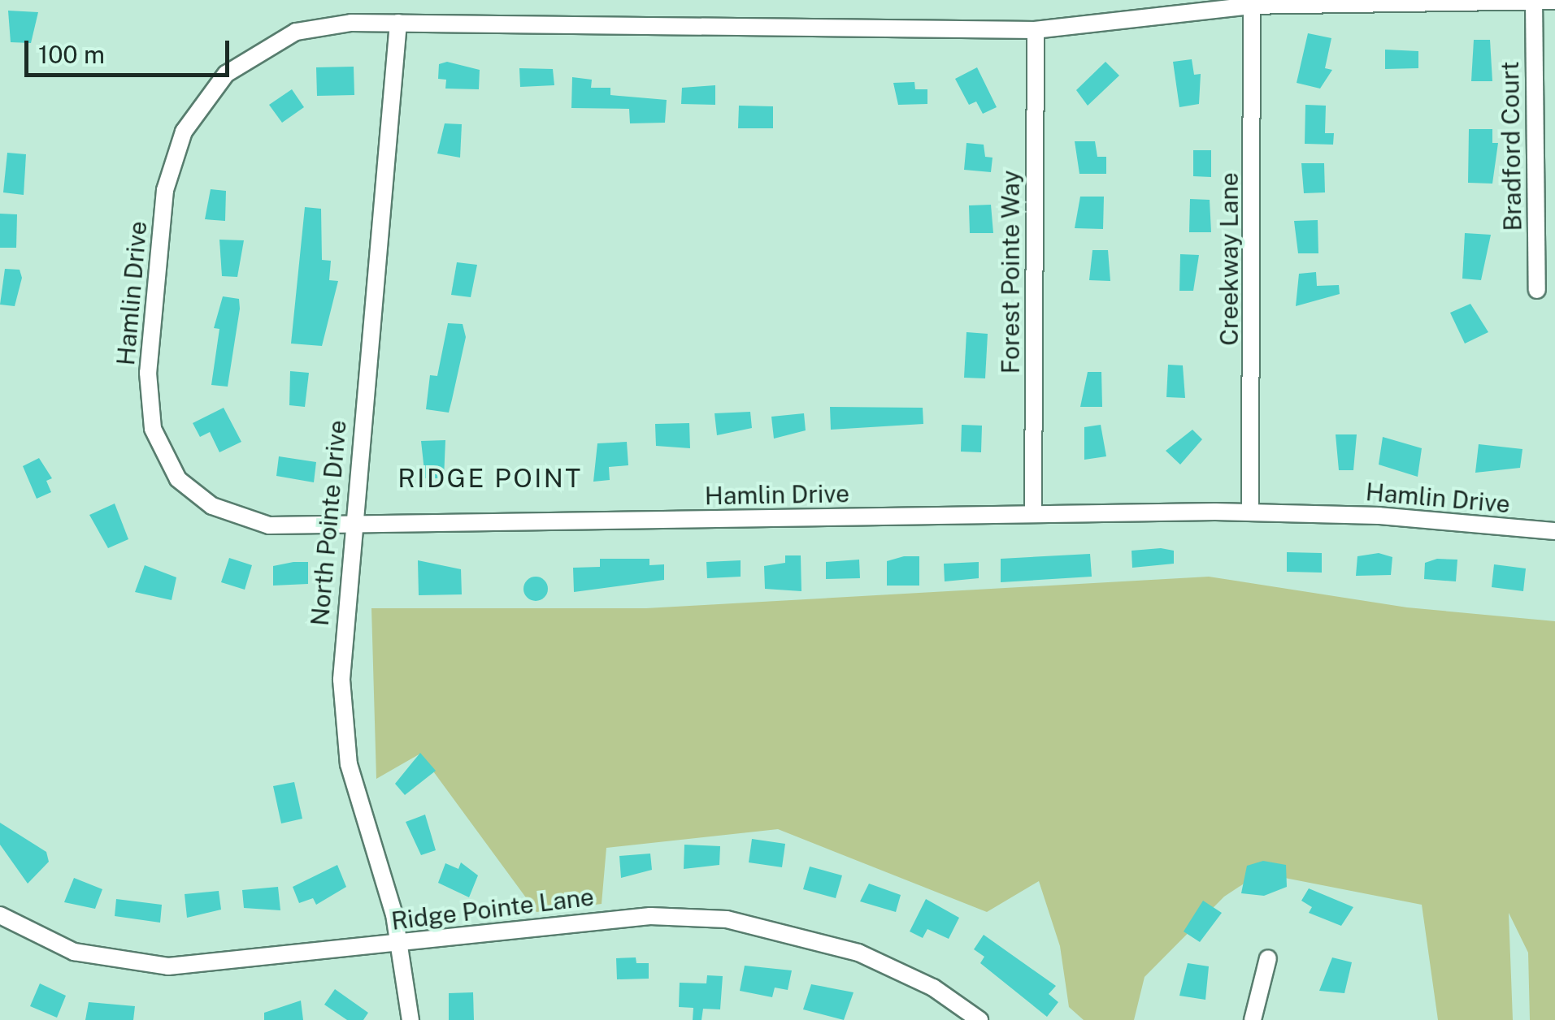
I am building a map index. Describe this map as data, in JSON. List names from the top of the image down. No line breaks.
{"streets":{"street":["Bradford Court","Creekway Lane","Forest Pointe Way","Hamlin Drive","North Pointe Drive","Ridge Pointe Lane"]},"crossings":[["Bradford Court","Hamlin Drive"],["Creekway Lane","Hamlin Drive"],["Forest Pointe Way","Hamlin Drive"],["Hamlin Drive","North Pointe Drive"],["North Pointe Drive","Ridge Pointe Lane"]],"districts":["RIDGE POINT"],"scale_bar":"100 m"}
